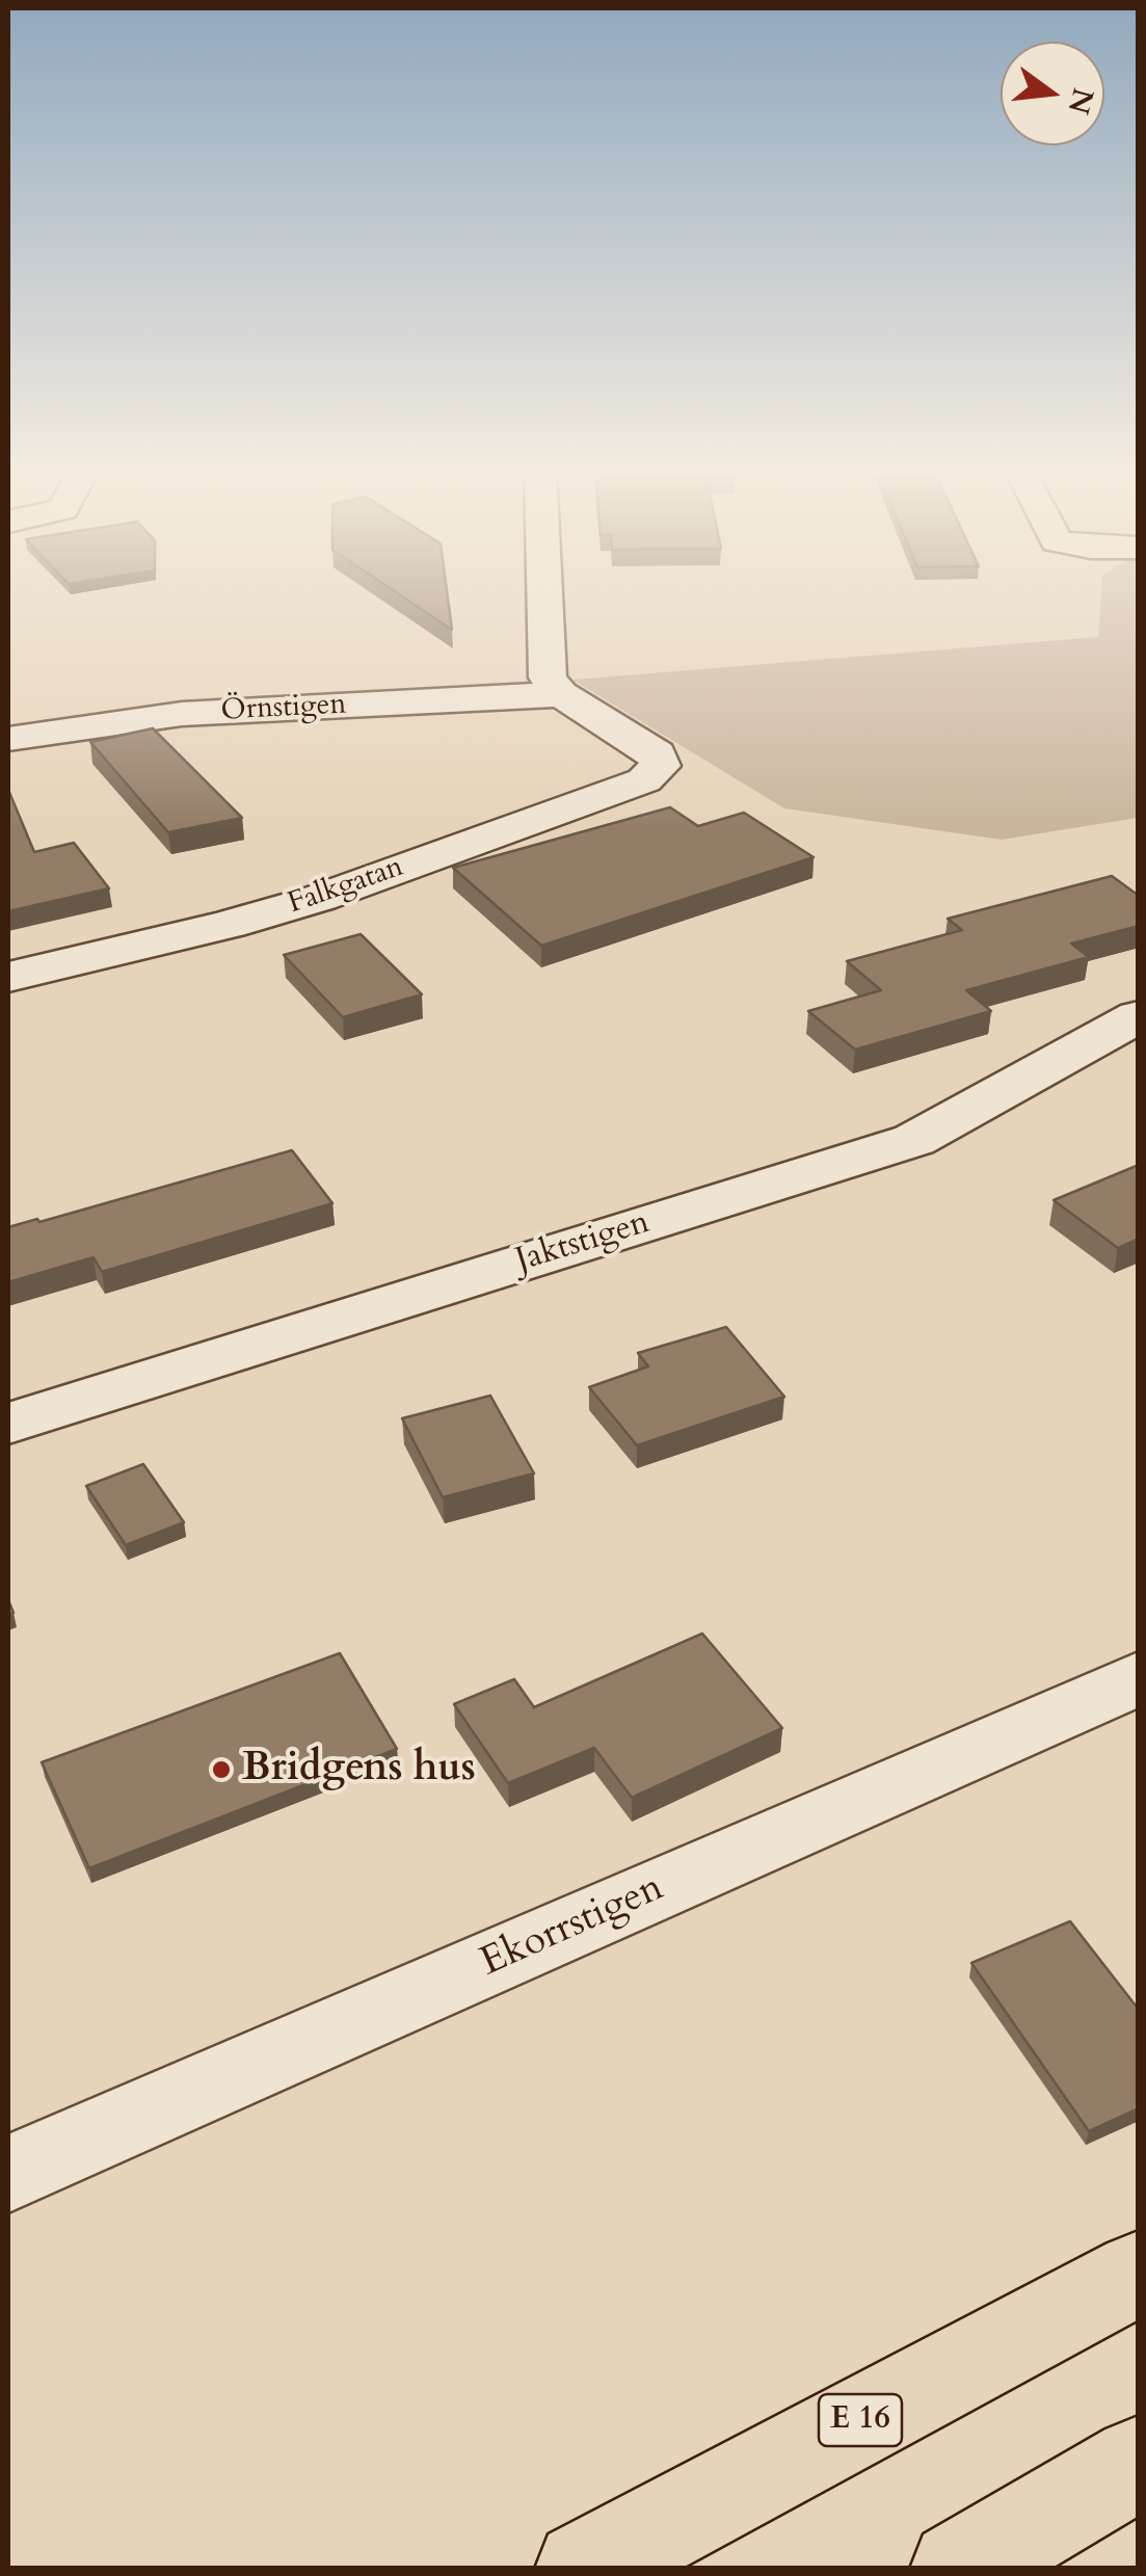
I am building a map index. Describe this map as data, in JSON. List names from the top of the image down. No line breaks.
{"streets":{"highway":["E 16"],"street":["Örnstigen","Falkgatan","Jaktstigen","Ekorrstigen"]},"crossings":[["Örnstigen","Falkgatan"]],"places":["Bridgens hus"],"north":"right"}
